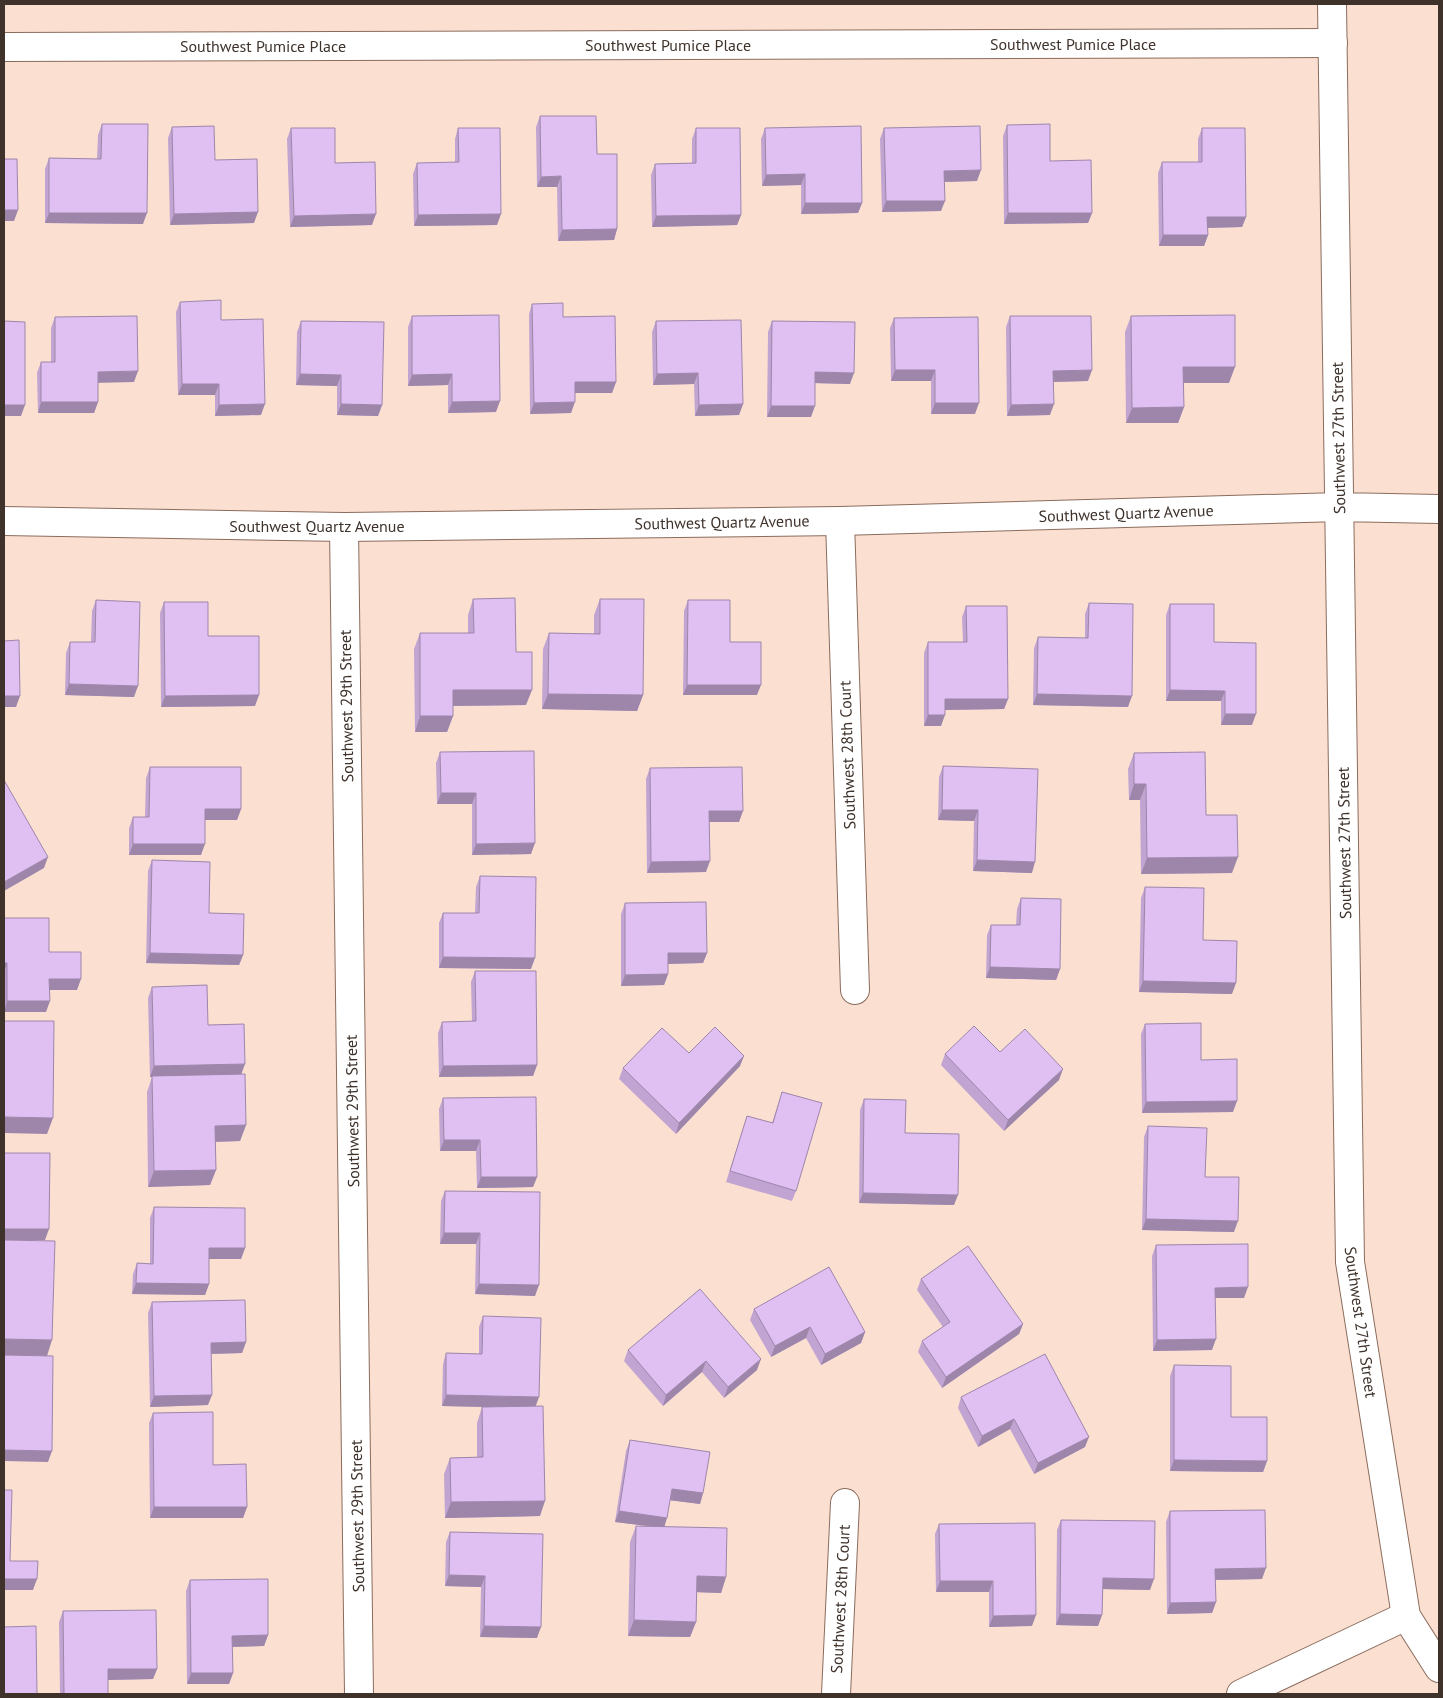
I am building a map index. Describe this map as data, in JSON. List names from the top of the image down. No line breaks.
{"streets":{"street":["Southwest Pumice Place","Southwest 27th Street","Southwest Quartz Avenue","Southwest 29th Street","Southwest 28th Court"]},"crossings":[["Southwest Pumice Place","Southwest 27th Street"],["Southwest 27th Street","Southwest Quartz Avenue"],["Southwest Quartz Avenue","Southwest 29th Street"],["Southwest Quartz Avenue","Southwest 28th Court"]]}
